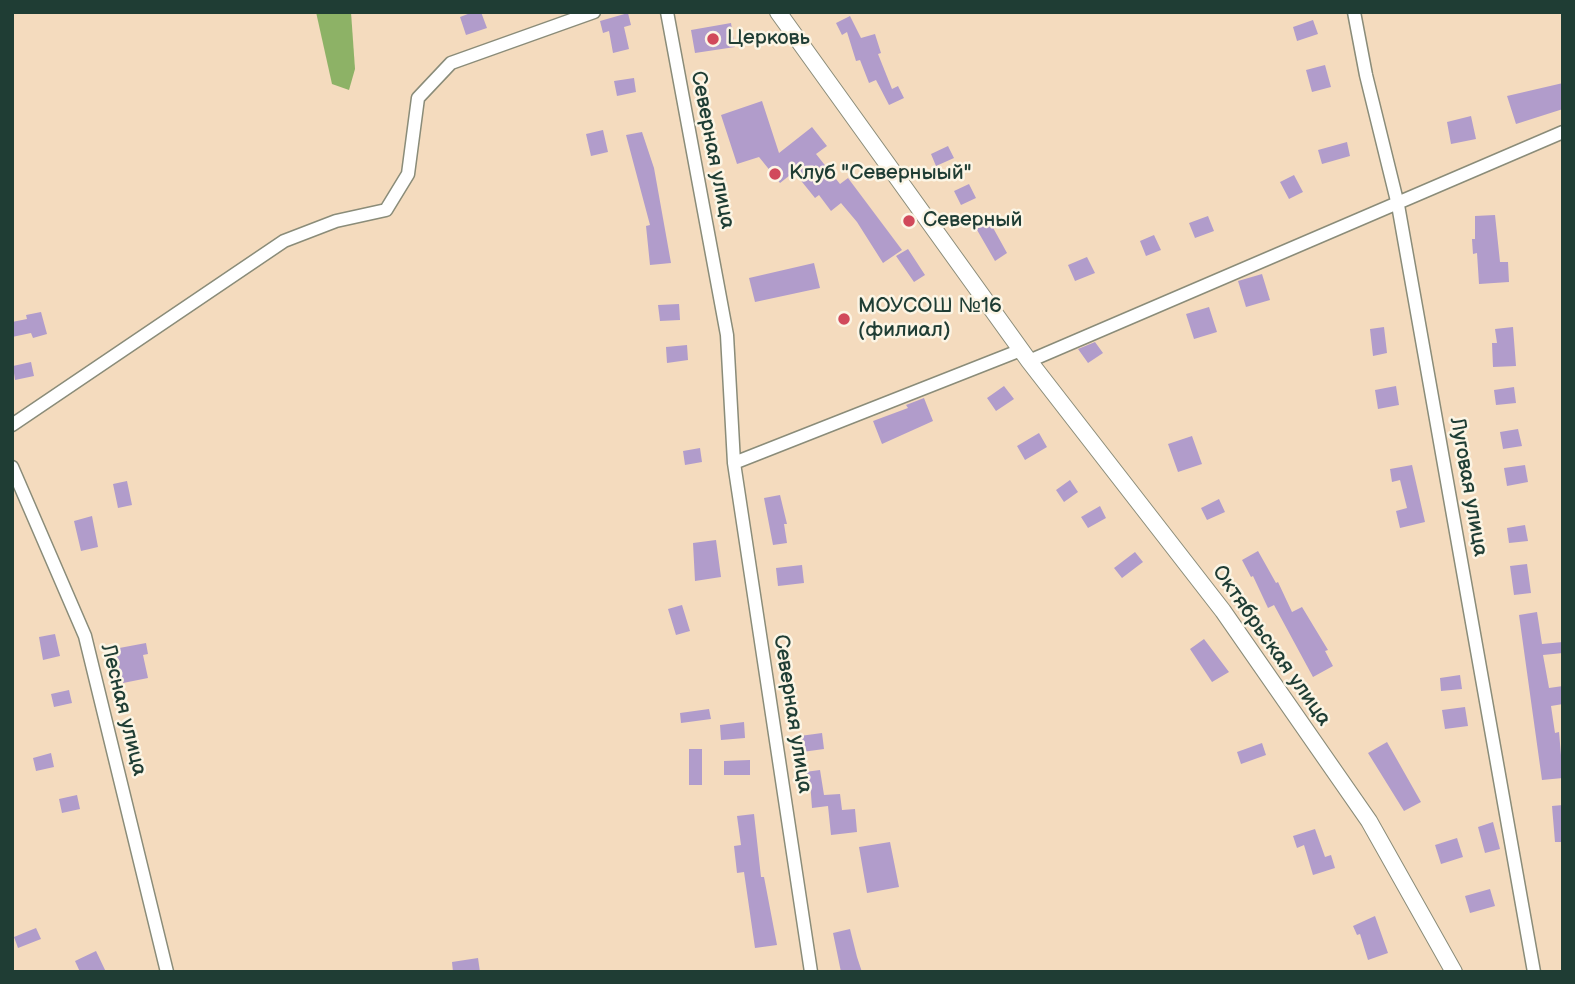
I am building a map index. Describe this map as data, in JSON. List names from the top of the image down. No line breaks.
{"streets":{"street":["Северная улица","Луговая улица","Октябрьская улица","Лесная улица"]},"places":["Церковь","Клуб \"Северныый\"","Северный","МОУСОШ №16 (филиал)"]}
